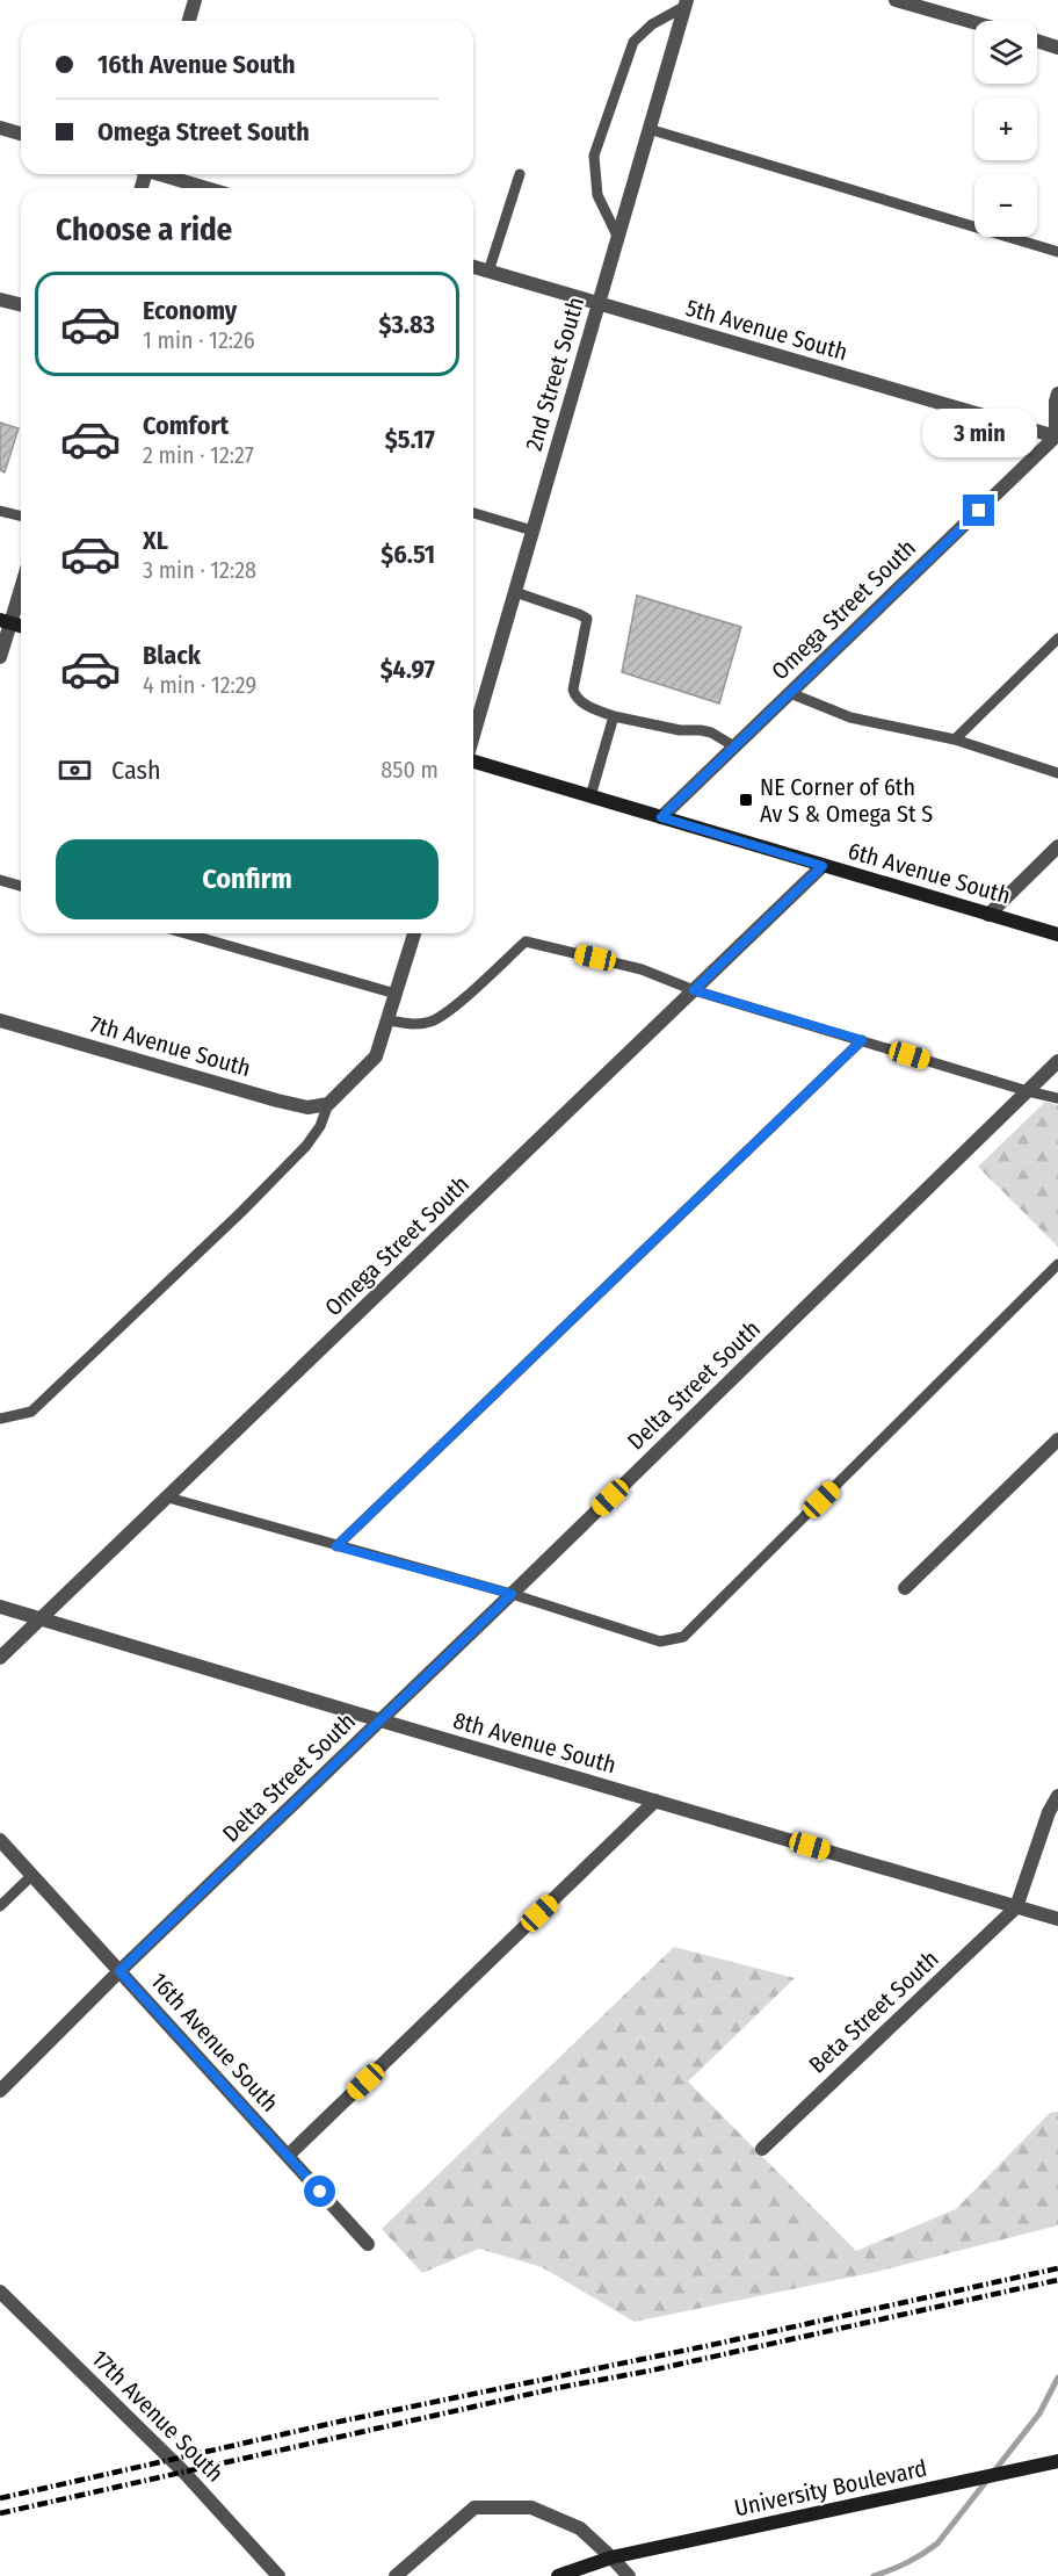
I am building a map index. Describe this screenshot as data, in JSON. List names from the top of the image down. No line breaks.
{"streets":{"main road":["6th Avenue South","University Boulevard"],"street":["5th Avenue South","2nd Street South","Omega Street South","7th Avenue South","Delta Street South","8th Avenue South","Beta Street South","16th Avenue South","17th Avenue South"]},"crossings":[["5th Avenue South","2nd Street South"],["5th Avenue South","Omega Street South"],["Omega Street South","6th Avenue South"],["Omega Street South","8th Avenue South"],["Delta Street South","8th Avenue South"],["Delta Street South","16th Avenue South"],["8th Avenue South","Beta Street South"]],"places":{"transit":["NE Corner of 6th Av S & Omega St S"]},"page":{"map_buttons":["+","−"],"banner":["16th Avenue South","Omega Street South"],"heading":"Choose a ride","list":[{"name":"Economy","note":"1 min · 12:26","value":"$3.83"},{"name":"Comfort","note":"2 min · 12:27","value":"$5.17"},{"name":"XL","note":"3 min · 12:28","value":"$6.51"},{"name":"Black","note":"4 min · 12:29","value":"$4.97"}],"bubble":"3 min","pay":["Cash","850 m"],"buttons":"Confirm"}}
